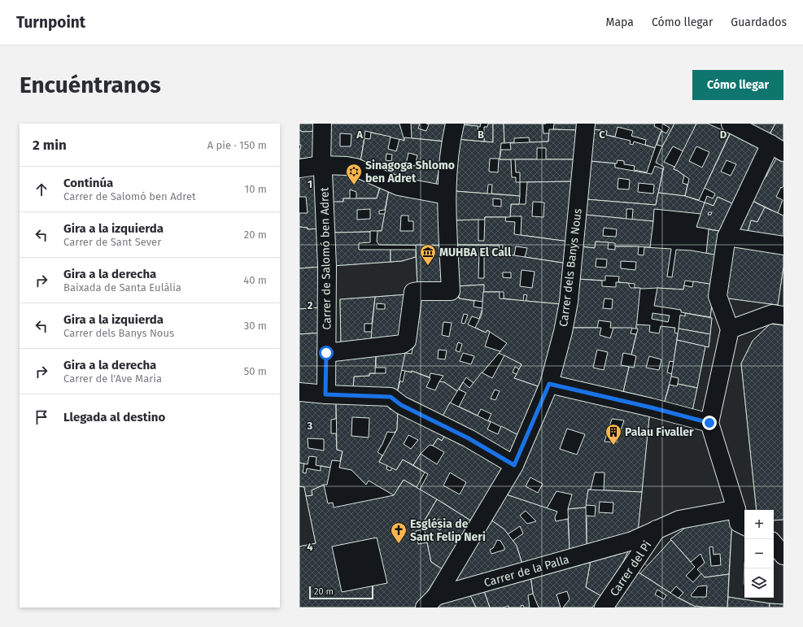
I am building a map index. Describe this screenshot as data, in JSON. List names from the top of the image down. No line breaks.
{"streets":{"street":["Carrer de Salomó ben Adret","Carrer dels Banys Nous","Carrer del Pi","Carrer de la Palla"]},"crossings":[["Carrer dels Banys Nous","Carrer de la Palla"],["Carrer del Pi","Carrer de la Palla"]],"places":{"synagogue":["Sinagoga Shlomo ben Adret"],"museum":["MUHBA El Call"],"building":["Palau Fivaller"],"church":["Església de Sant Felip Neri"]},"scale_bar":"20 m","page":{"header":"Turnpoint","nav":["Mapa","Cómo llegar","Guardados"],"buttons":"Cómo llegar","title":"Encuéntranos","heading":["2 min","A pie · 150 m"],"list":[["Continúa","Carrer de Salomó ben Adret","10 m"],["Gira a la izquierda","Carrer de Sant Sever","20 m"],["Gira a la derecha","Baixada de Santa Eulàlia","40 m"],["Gira a la izquierda","Carrer dels Banys Nous","30 m"],["Gira a la derecha","Carrer de l'Ave Maria","50 m"],"Llegada al destino"],"map_buttons":["+","−"],"scale":"20 m"},"grid":{"columns":["A","B","C","D"],"rows":["1","2","3","4"]}}
